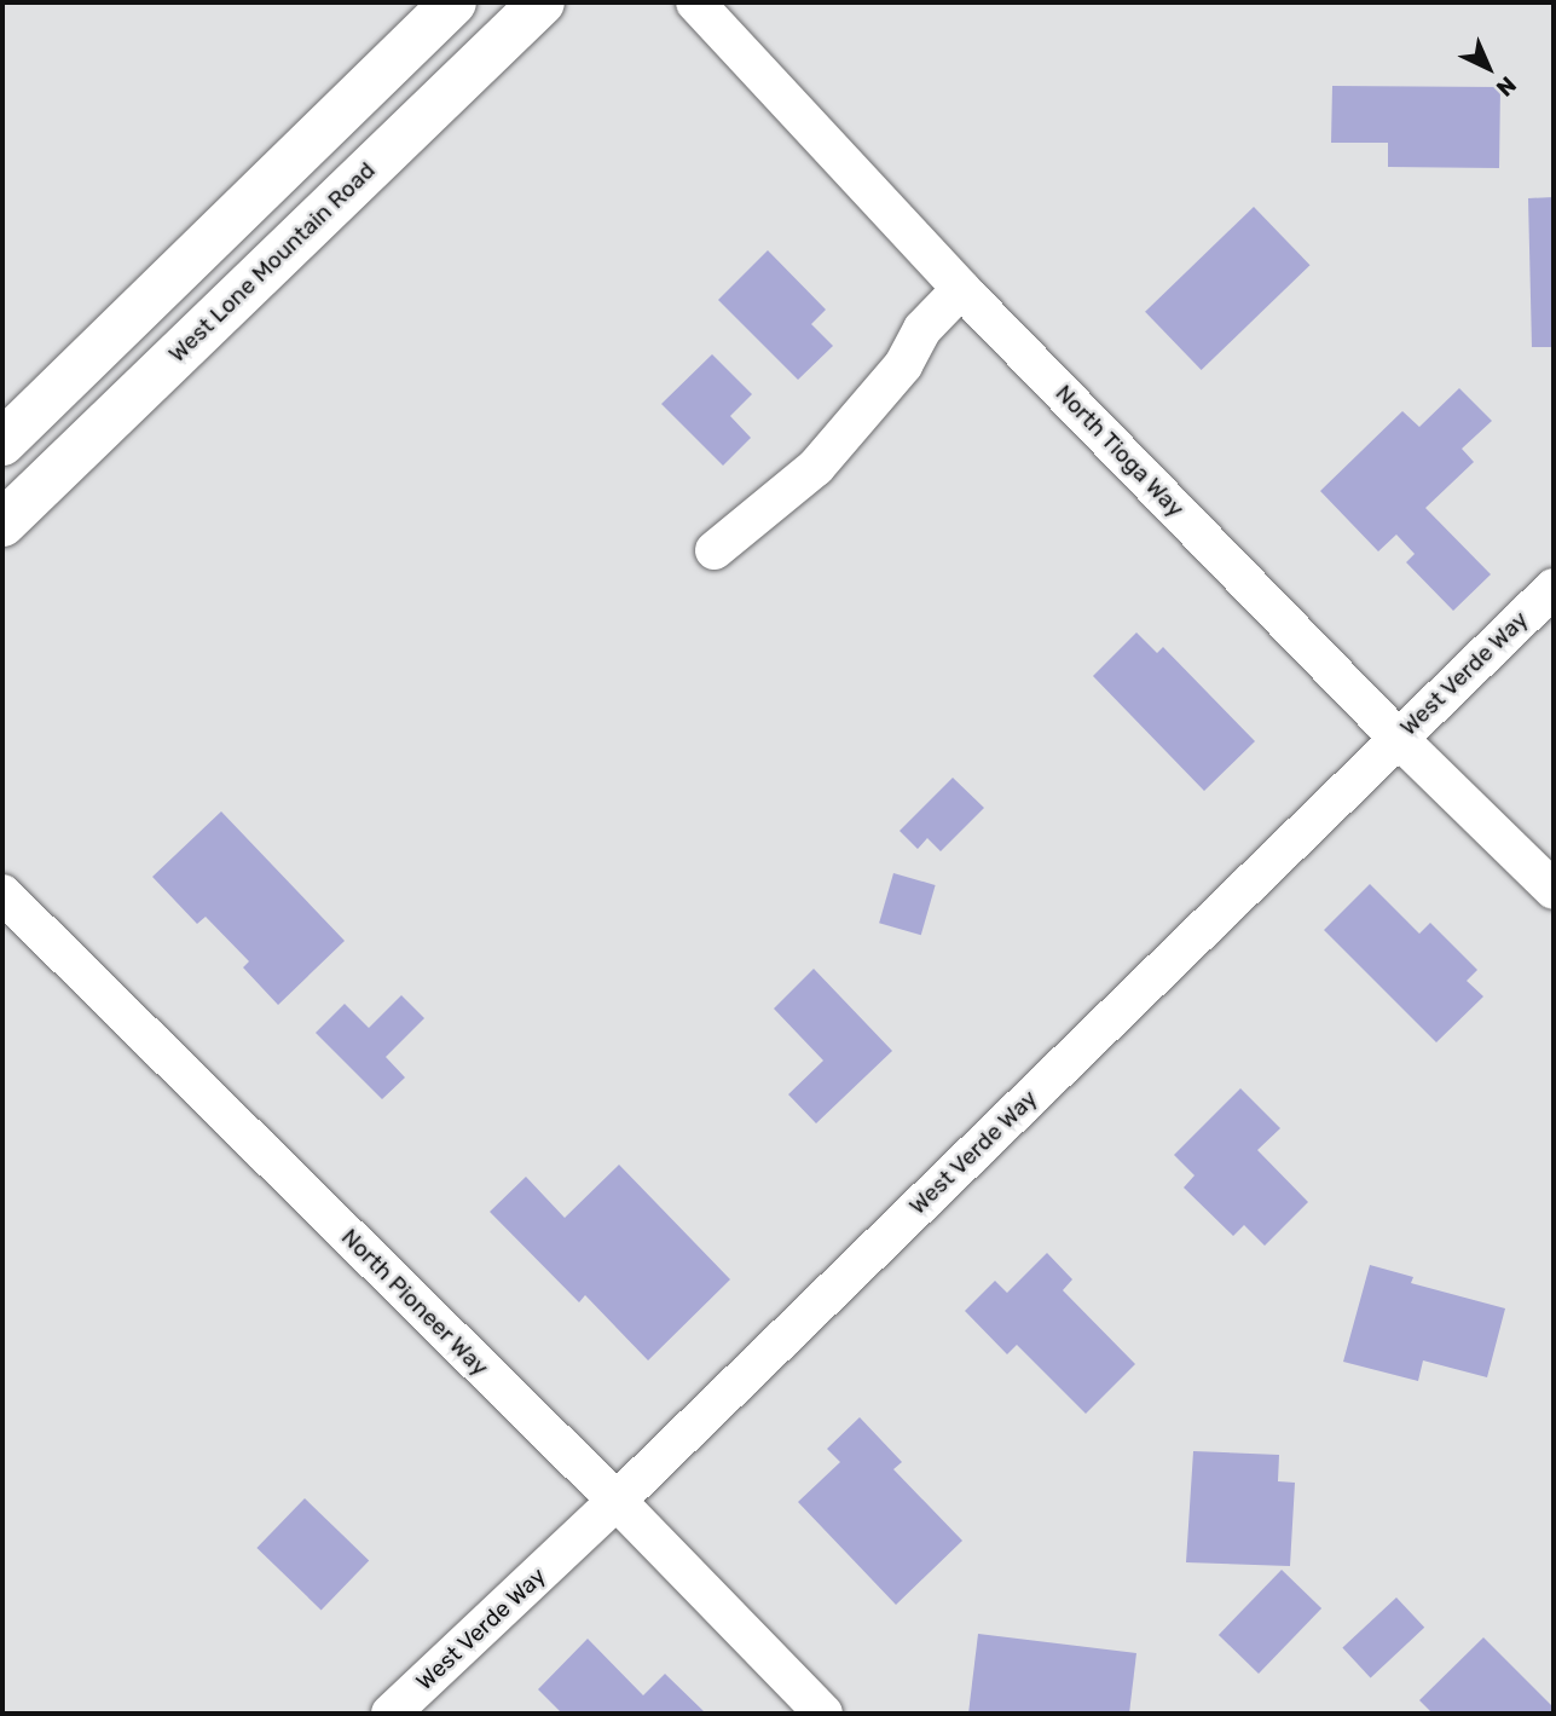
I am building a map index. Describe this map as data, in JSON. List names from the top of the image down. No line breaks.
{"streets":{"main road":["West Lone Mountain Road"],"street":["North Tioga Way","West Verde Way","North Pioneer Way"]},"crossings":[["North Tioga Way","West Verde Way"],["West Verde Way","North Pioneer Way"]],"north":"bottom right"}
